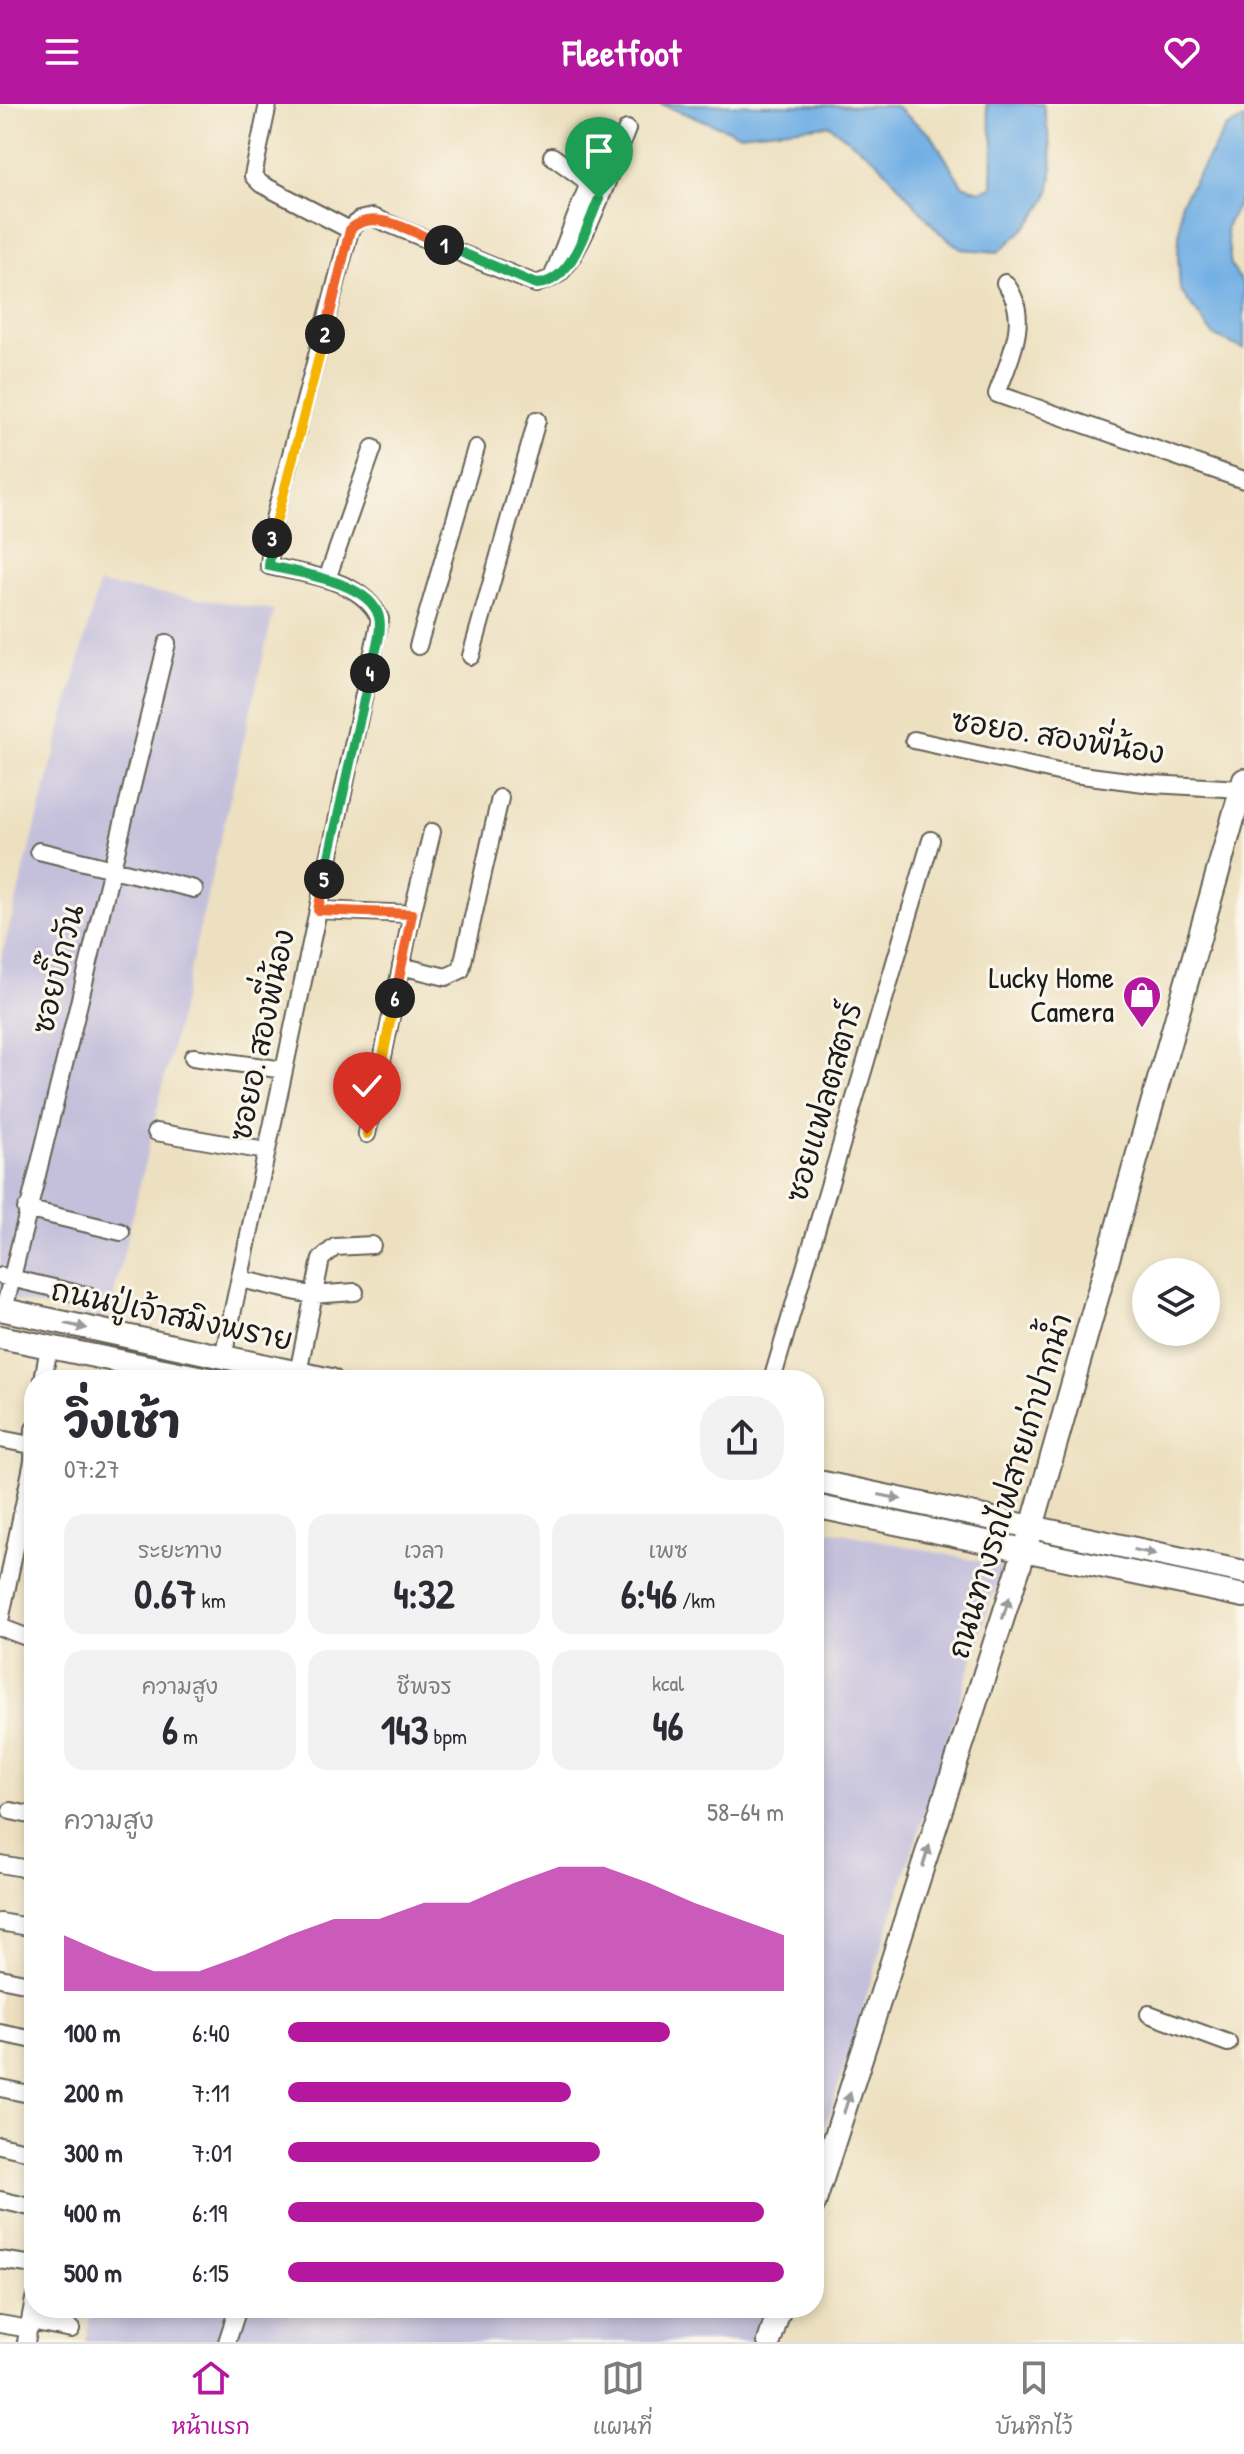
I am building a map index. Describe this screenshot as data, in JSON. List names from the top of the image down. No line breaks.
{"streets":{"main road":["ถนนปู่เจ้าสมิงพราย","ถนนทางรถไฟสายเก่าปากน้ำ"],"street":["ซอยอ. สองพี่น้อง","ซอยบิ๊กวัน","ซอยแฟลตสตาร์"]},"crossings":[["ซอยอ. สองพี่น้อง","ถนนปู่เจ้าสมิงพราย"],["ซอยอ. สองพี่น้อง","ถนนทางรถไฟสายเก่าปากน้ำ"],["ซอยบิ๊กวัน","ถนนปู่เจ้าสมิงพราย"]],"one_way":["ถนนทางรถไฟสายเก่าปากน้ำ"],"places":{"shop":["Lucky Home Camera"]},"page":{"header":"Fleetfoot","pins":["1","2","3","4","5","6"],"heading":["วิ่งเช้า","07:27"],"stats":[["ระยะทาง","0.67 km"],["เวลา","4:32"],["เพซ","6:46 /km"],["ความสูง","6 m"],["ชีพจร","143 bpm"],["kcal","46"]],"chart":["ความสูง","58–64 m"],"list":[{"name":"100 m","note":"6:40"},{"name":"200 m","note":"7:11"},{"name":"300 m","note":"7:01"},{"name":"400 m","note":"6:19"},{"name":"500 m","note":"6:15"}],"tabs":["หน้าแรก","แผนที่","บันทึกไว้"]}}
